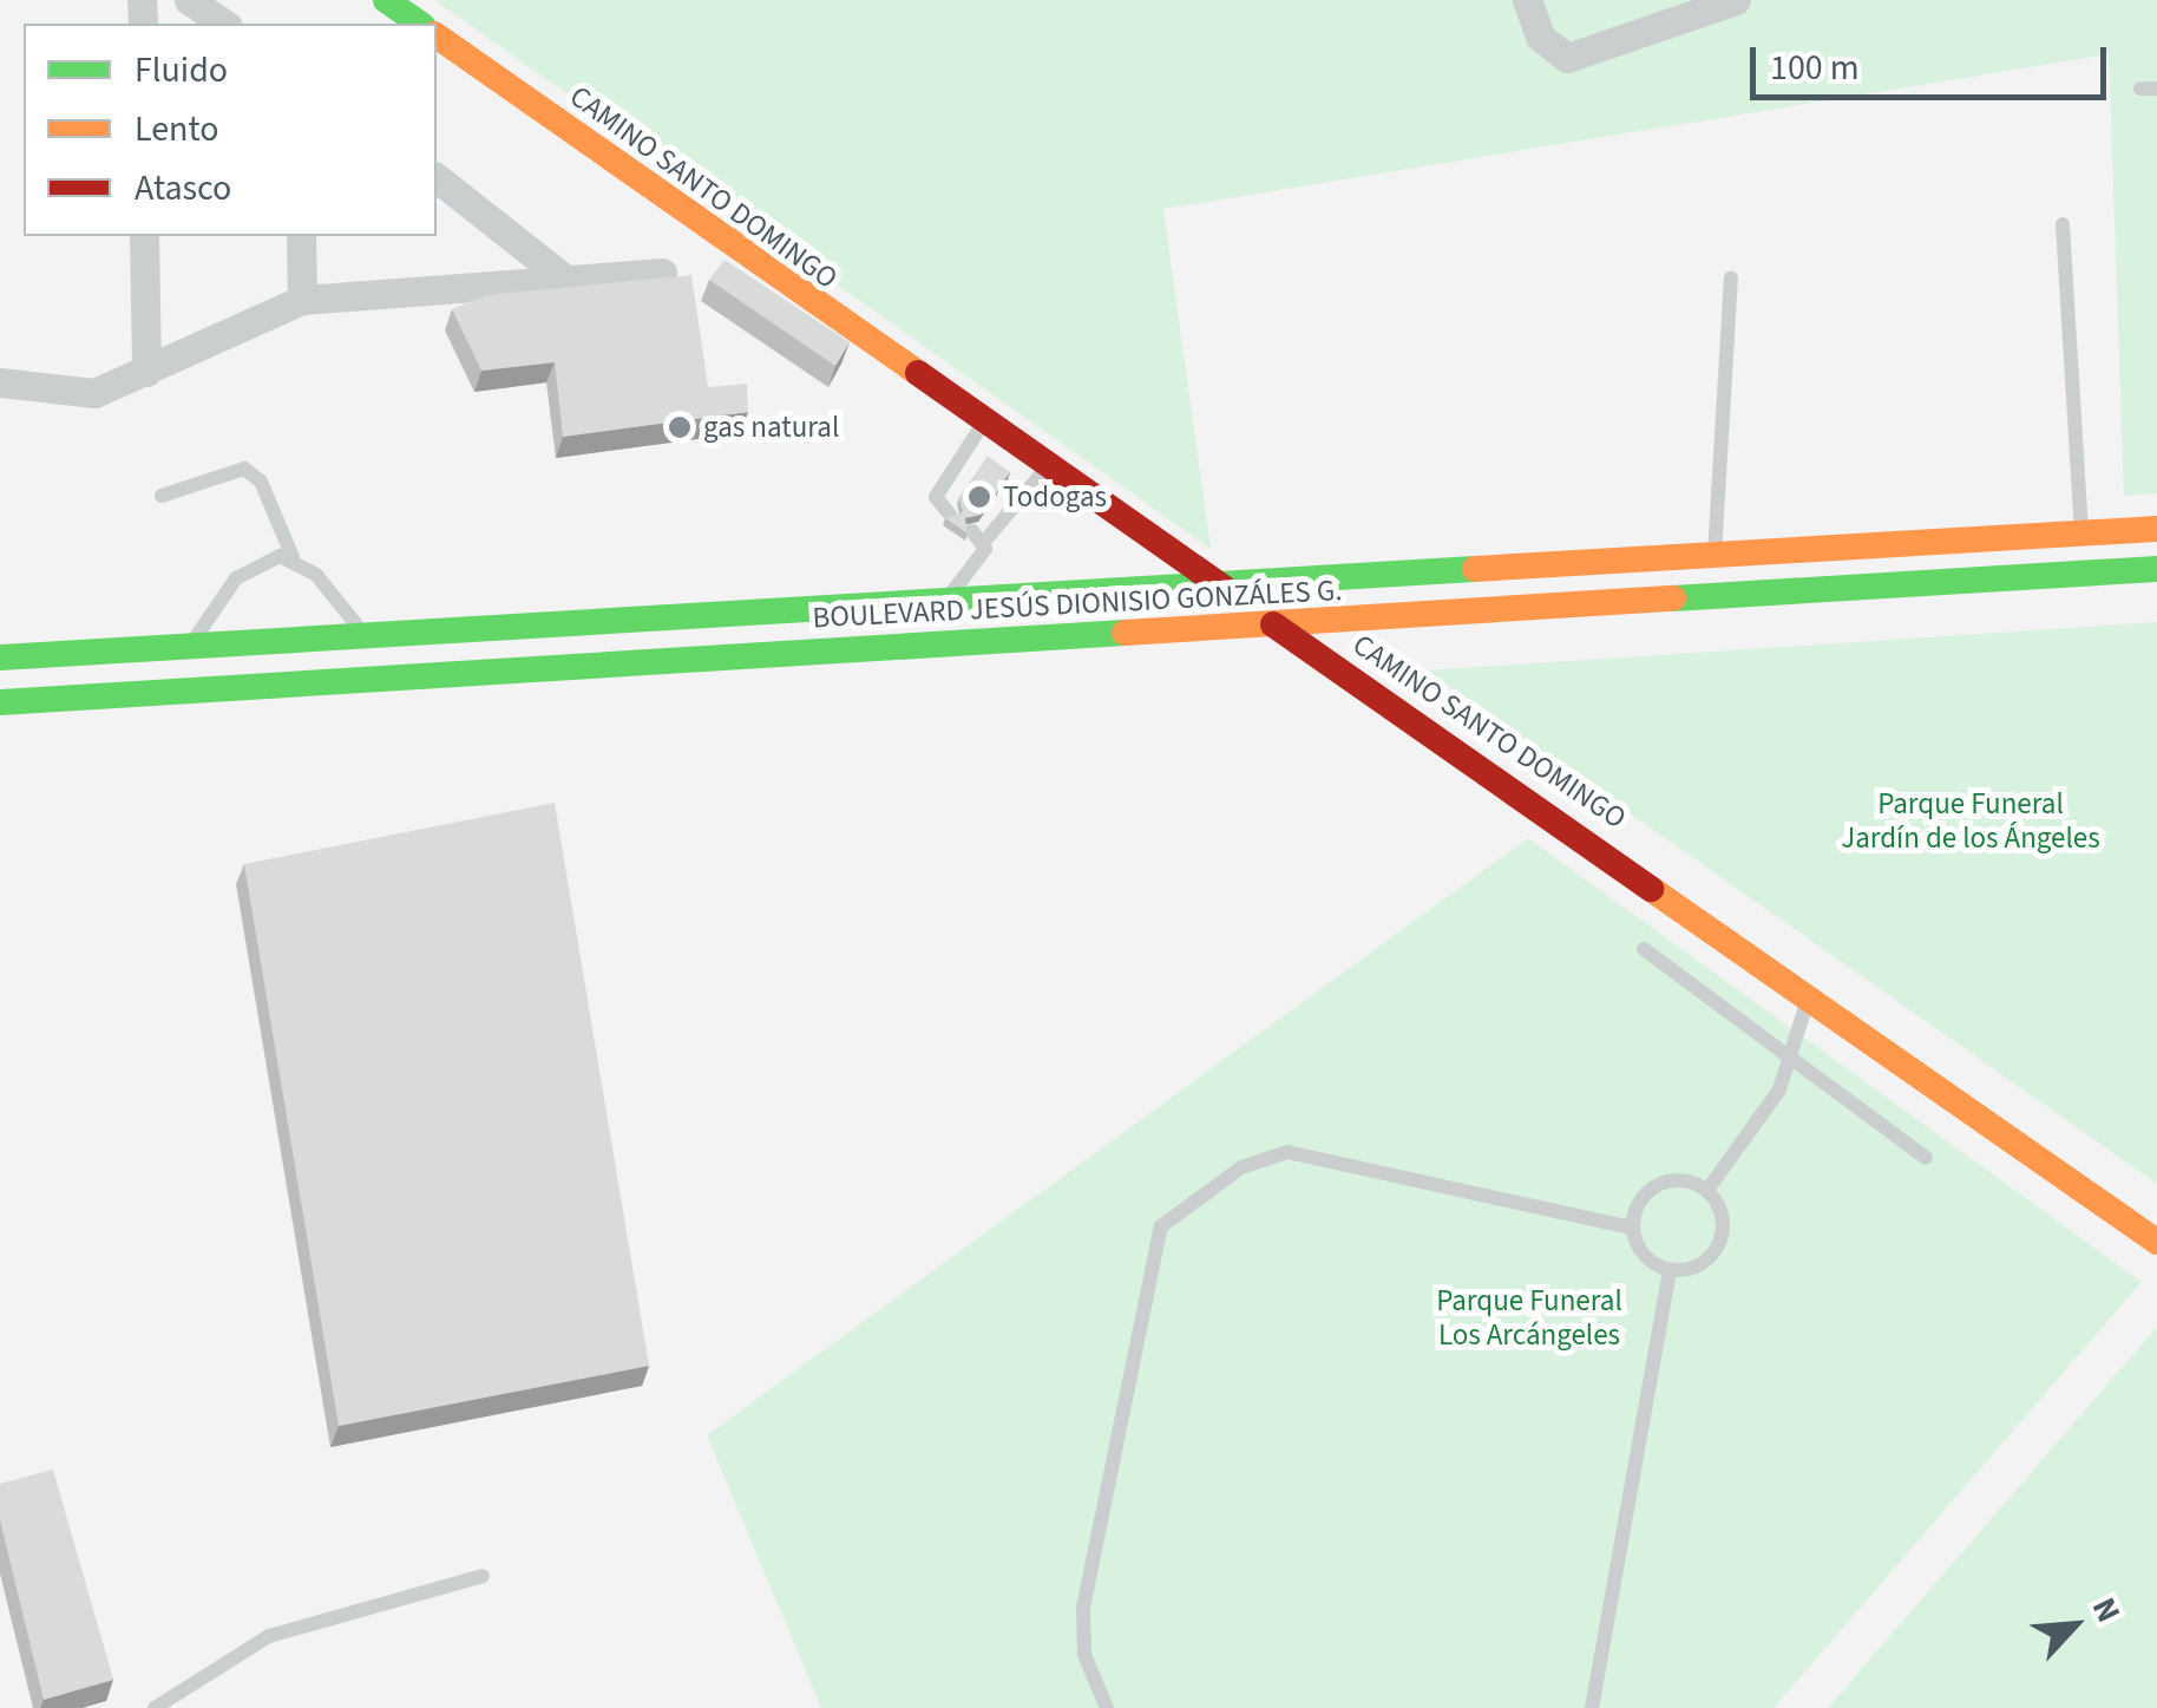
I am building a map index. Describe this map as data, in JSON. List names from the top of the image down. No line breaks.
{"streets":{"main road":["CAMINO SANTO DOMINGO","BOULEVARD JESÚS DIONISIO GONZÁLES G."]},"crossings":[["CAMINO SANTO DOMINGO","BOULEVARD JESÚS DIONISIO GONZÁLES G."]],"parks":["Parque Funeral Jardín de los Ángeles","Parque Funeral Los Arcángeles"],"places":["gas natural","Todogas"],"legend":["Fluido","Lento","Atasco"],"scale_bar":"100 m","north":"top right"}
